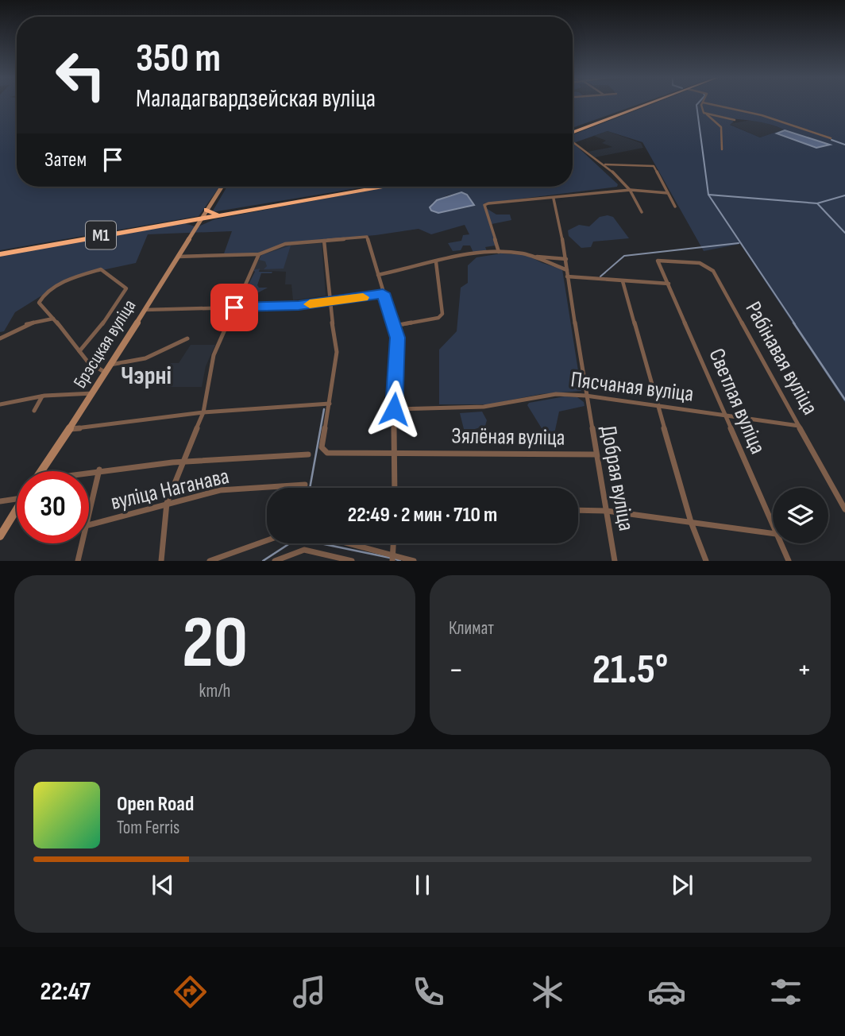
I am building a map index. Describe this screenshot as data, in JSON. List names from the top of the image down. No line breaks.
{"streets":{"highway":["М1"],"street":["Брэсцкая вуліца","Рабінавая вуліца","Пясчаная вуліца","Светлая вуліца","Зялёная вуліца","Добрая вуліца","вуліца Наганава"]},"crossings":[["М1","Брэсцкая вуліца"],["Рабінавая вуліца","Пясчаная вуліца"],["Рабінавая вуліца","Светлая вуліца"],["Пясчаная вуліца","Светлая вуліца"],["Пясчаная вуліца","Добрая вуліца"],["Зялёная вуліца","Добрая вуліца"]],"districts":["Чэрні"],"page":{"turn":["350 m","Маладагвардзейская вуліца"],"then":"Затем","limit":"30","trip":"22:49 · 2 мин · 710 m","tile":[["20","km/h"],"Климат"],"heat":["−","21.5°","+"],"song":["Open Road","Tom Ferris"],"tabs":"22:47"}}
